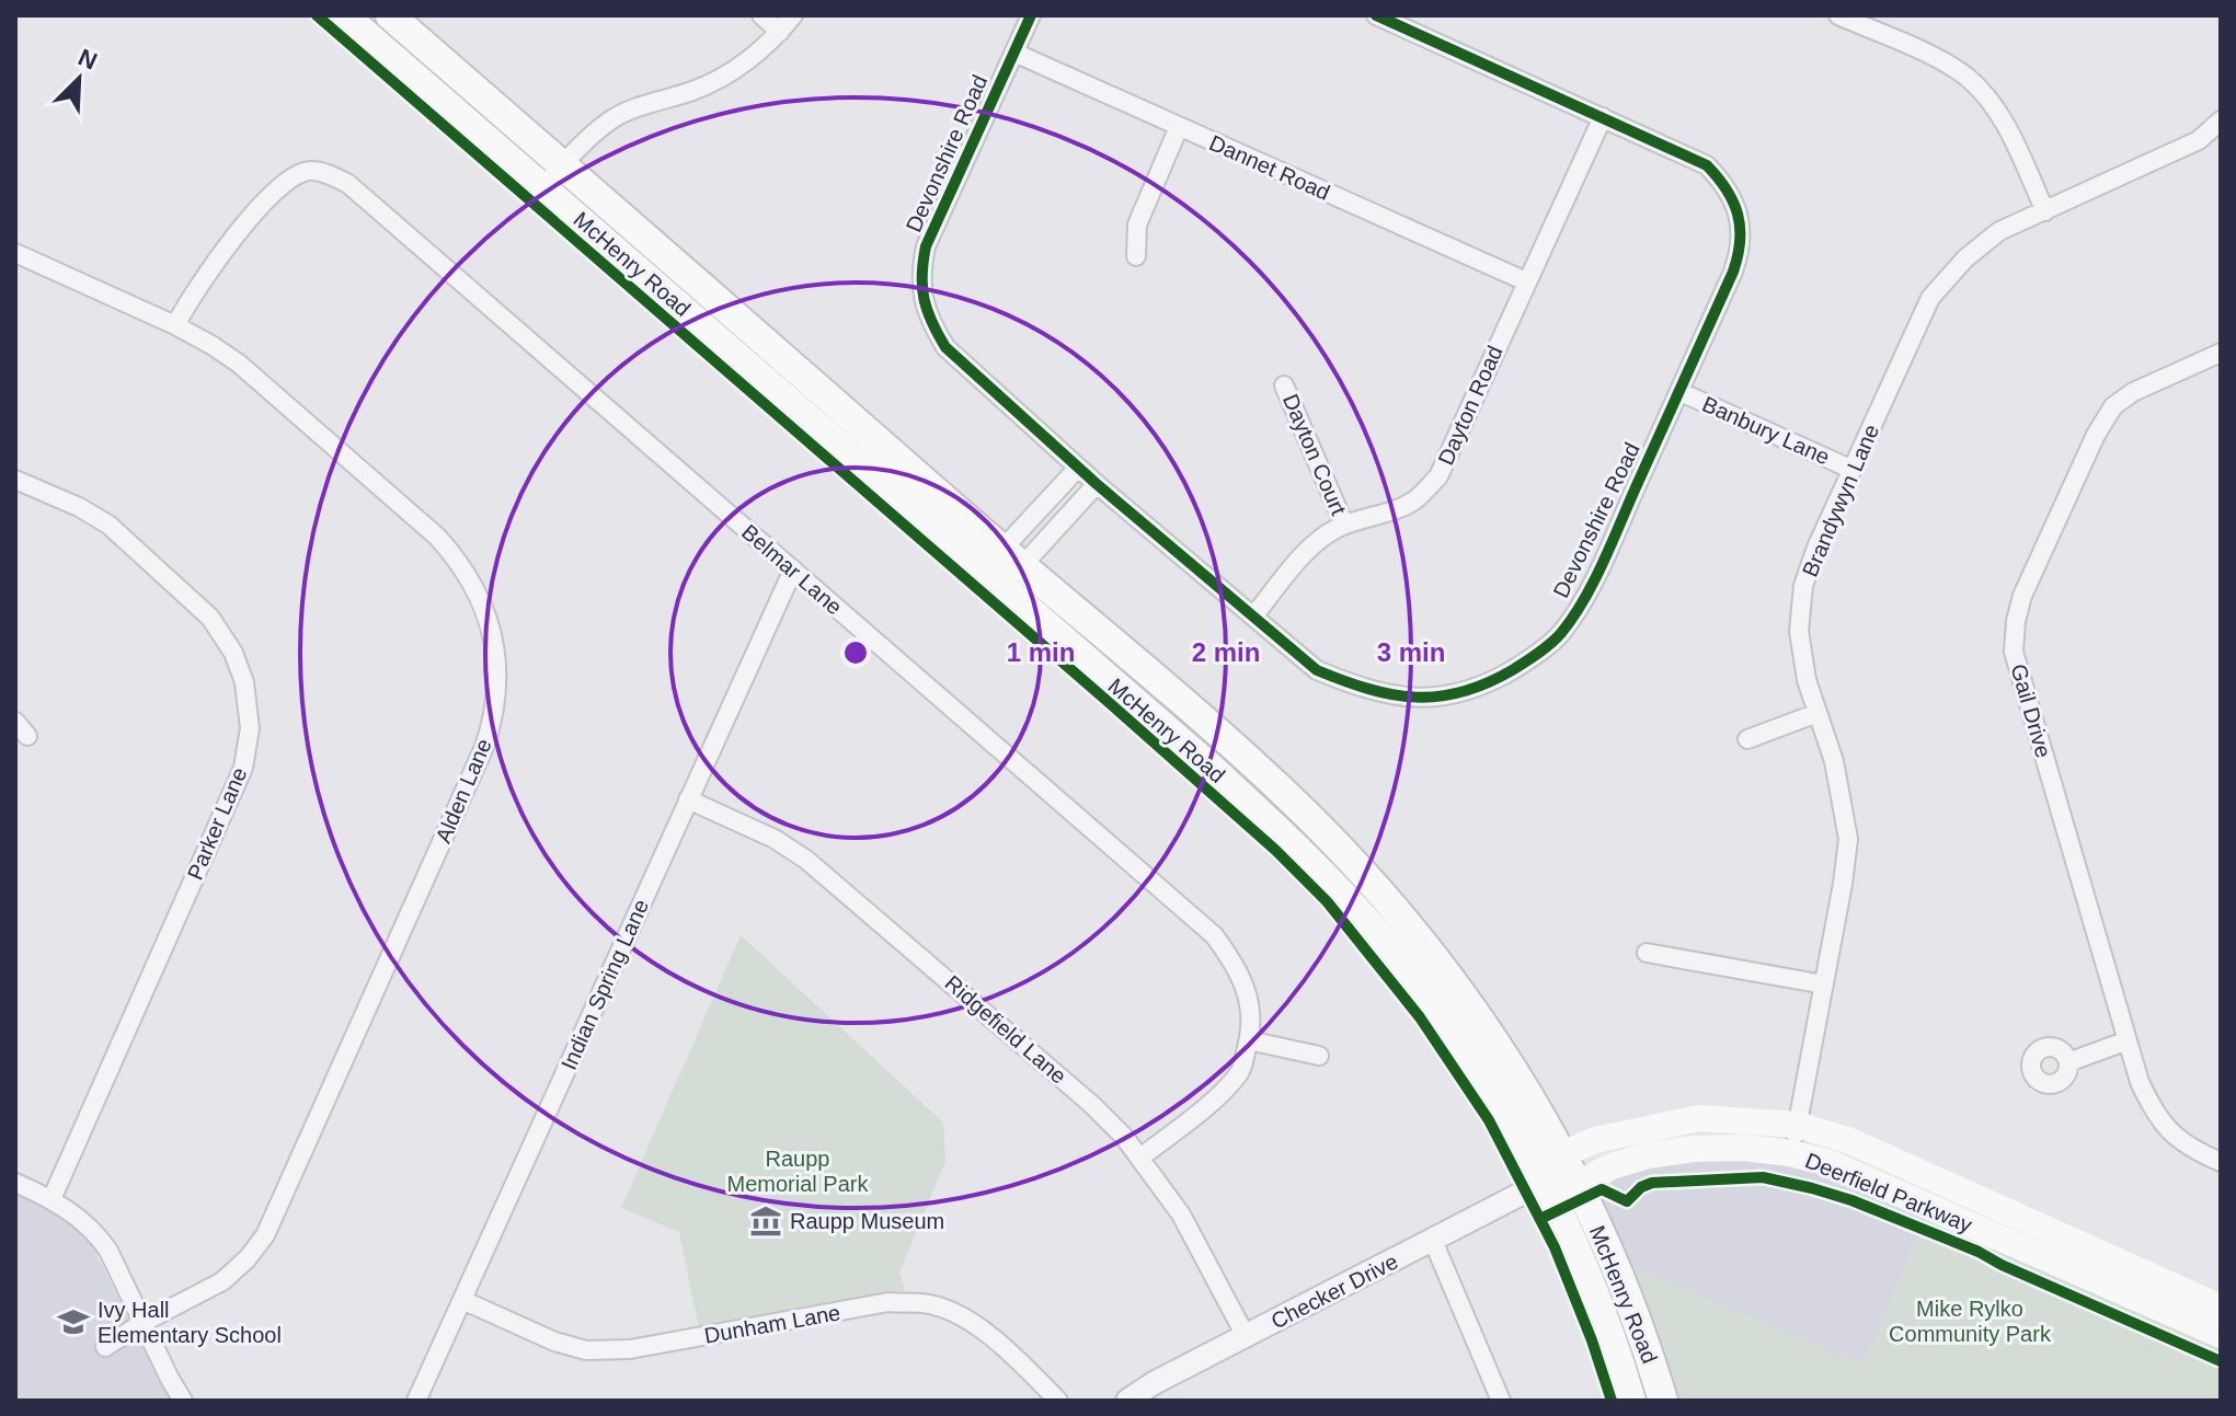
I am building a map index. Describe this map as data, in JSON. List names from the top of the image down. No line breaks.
{"streets":{"main road":["McHenry Road","Deerfield Parkway"],"street":["Devonshire Road","Dannet Road","Dayton Road","Banbury Lane","Dayton Court","Brandywyn Lane","Belmar Lane","Gail Drive","Alden Lane","Parker Lane","Indian Spring Lane","Ridgefield Lane","Checker Drive","Dunham Lane"]},"crossings":[["Devonshire Road","Dannet Road"],["Devonshire Road","Dayton Road"],["Devonshire Road","Banbury Lane"],["Dannet Road","Dayton Road"],["McHenry Road","Deerfield Parkway"],["McHenry Road","Checker Drive"],["Dayton Road","Dayton Court"],["Banbury Lane","Brandywyn Lane"],["Brandywyn Lane","Deerfield Parkway"],["Belmar Lane","Alden Lane"],["Belmar Lane","Indian Spring Lane"],["Belmar Lane","Ridgefield Lane"],["Indian Spring Lane","Ridgefield Lane"],["Indian Spring Lane","Dunham Lane"],["Ridgefield Lane","Checker Drive"],["Deerfield Parkway","Checker Drive"]],"parks":["Raupp Memorial Park","Mike Rylko Community Park"],"places":{"museum":["Raupp Museum"],"school or university":["Ivy Hall Elementary School"]},"north":"top right","rings":["1 min","2 min","3 min"]}
